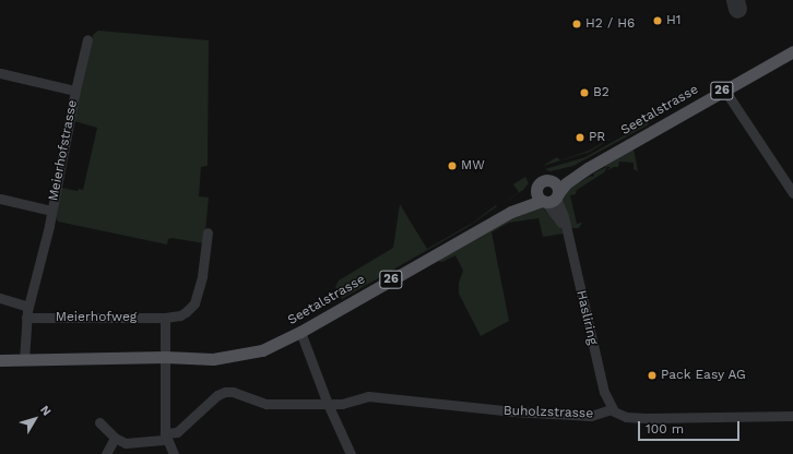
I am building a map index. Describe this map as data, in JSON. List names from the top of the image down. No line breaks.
{"streets":{"main road":["26","Seetalstrasse"],"street":["Meierhofstrasse","Meierhofweg","Hasliring","Buholzstrasse"]},"crossings":[["Seetalstrasse","Meierhofstrasse"],["Seetalstrasse","Hasliring"],["Meierhofstrasse","Meierhofweg"],["Hasliring","Buholzstrasse"]],"places":["H1","H2 / H6","B2","PR","MW","Pack Easy AG"],"scale_bar":"100 m","north":"top right"}
